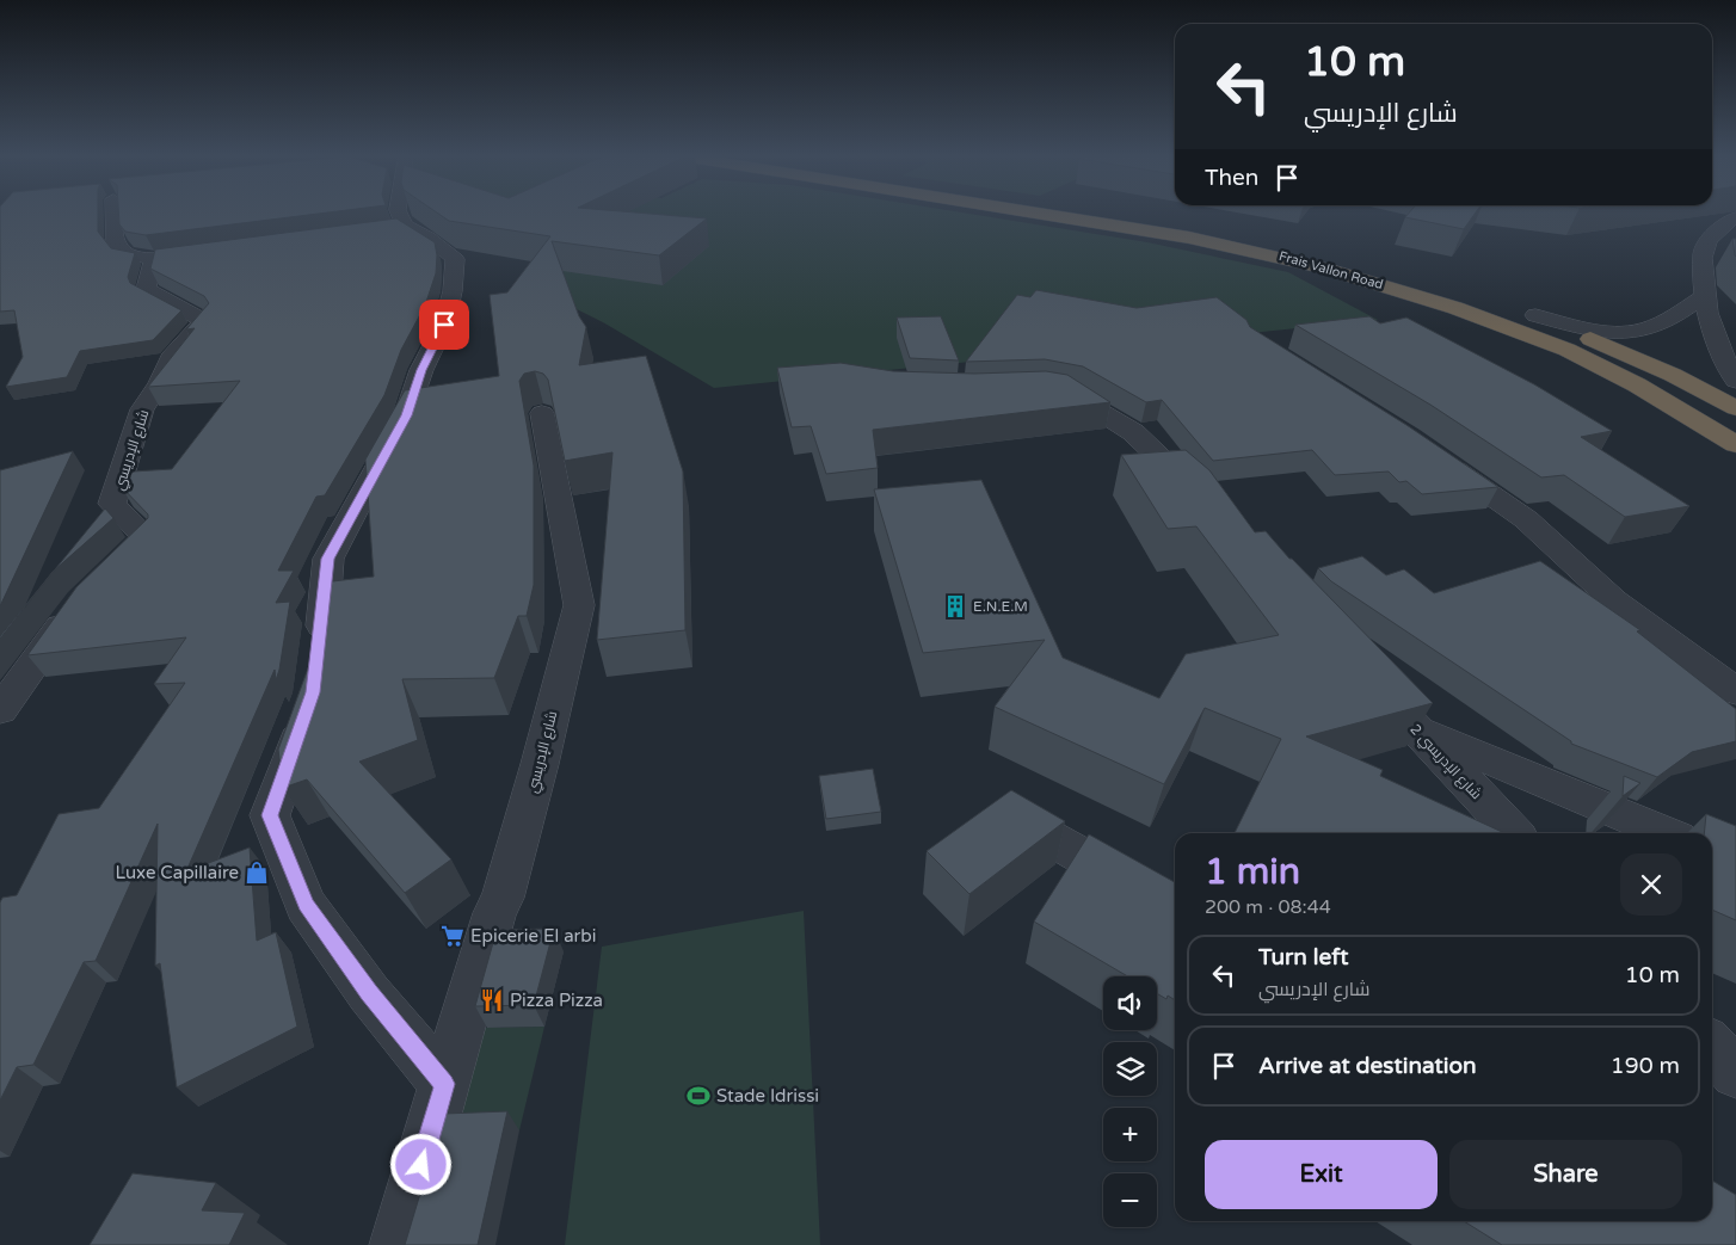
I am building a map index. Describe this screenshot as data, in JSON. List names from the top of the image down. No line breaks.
{"streets":{"highway":["Frais Vallon Road"],"street":["شارع الإدريسي","شارع الإدريسي 2"]},"places":{"building":["E.N.E.M"],"shop":["Luxe Capillaire"],"supermarket":["Epicerie El arbi"],"restaurant":["Pizza Pizza"],"sports":["Stade Idrissi"]},"page":{"turn":["10 m","شارع الإدريسي"],"then":"Then","heading":["1 min","200 m · 08:44"],"list":[{"name":"Turn left","note":"شارع الإدريسي","value":"10 m"},{"name":"Arrive at destination","value":"190 m"}],"map_buttons":["+","−"],"buttons":["Exit","Share"]}}
